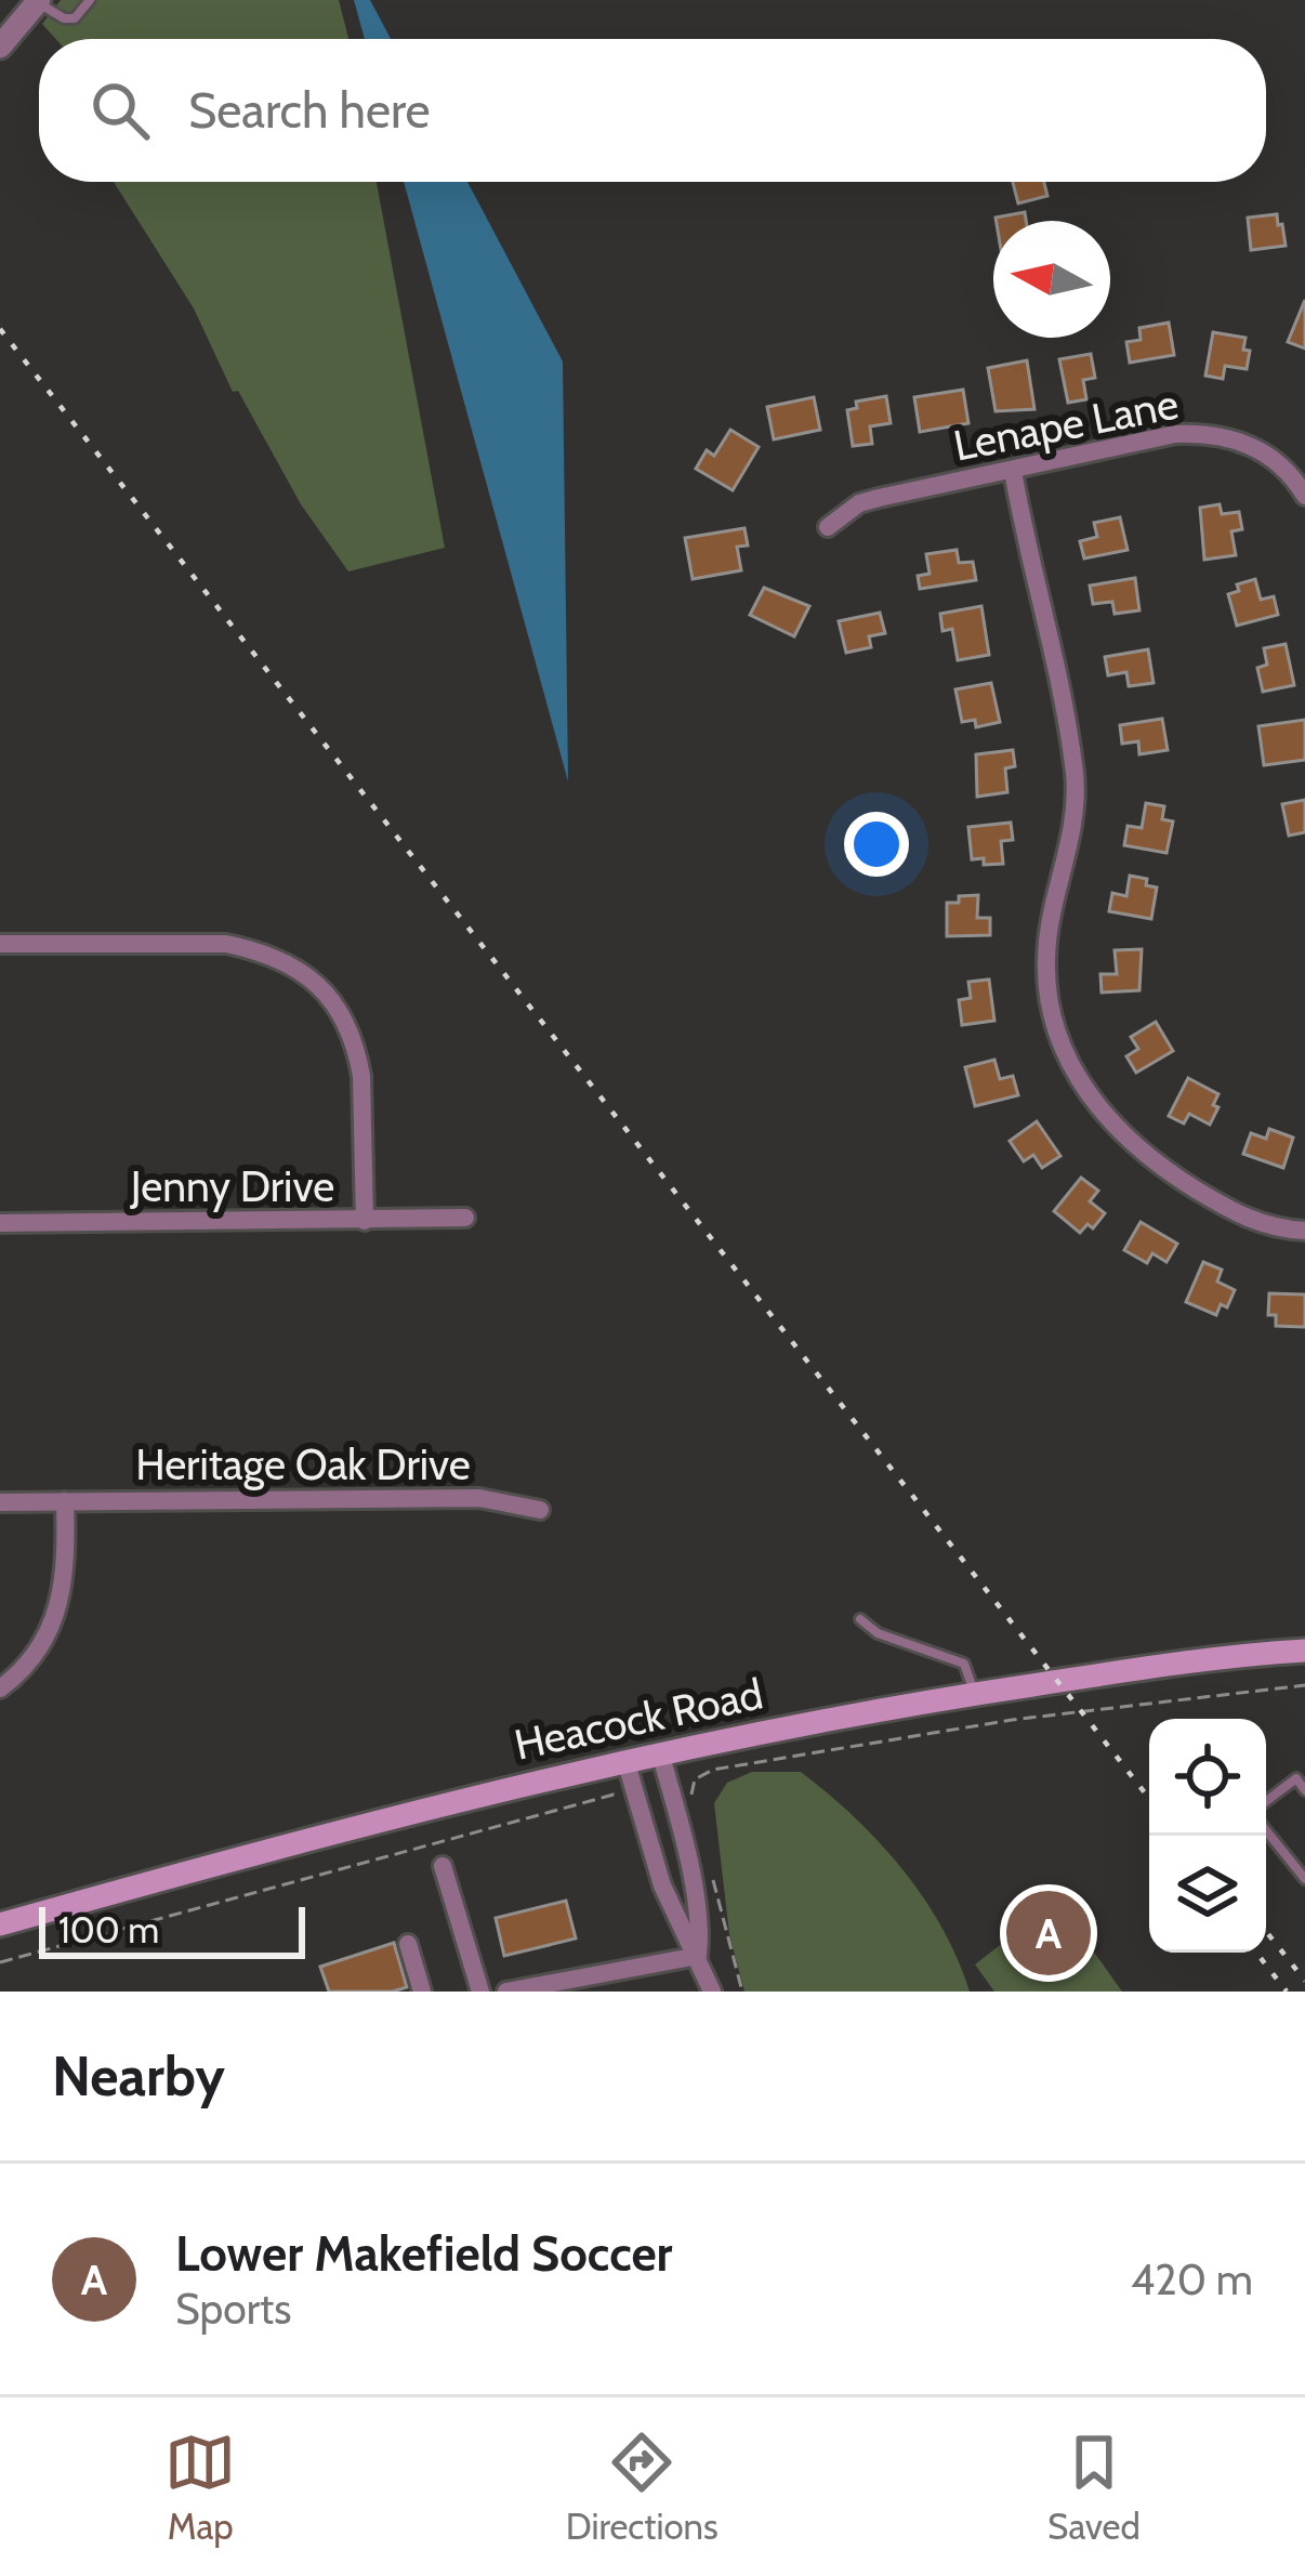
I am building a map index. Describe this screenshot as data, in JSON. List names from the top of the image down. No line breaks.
{"streets":{"main road":["Heacock Road"],"street":["Lenape Lane","Jenny Drive","Heritage Oak Drive"]},"scale_bar":"100 m","north":"left","page":{"search":"Search here","pins":"A","scale":"100 m","heading":"Nearby","list":[{"mark":"A","name":"Lower Makefield Soccer","note":"Sports","value":"420 m"}],"nav":["Map","Directions","Saved"]}}
